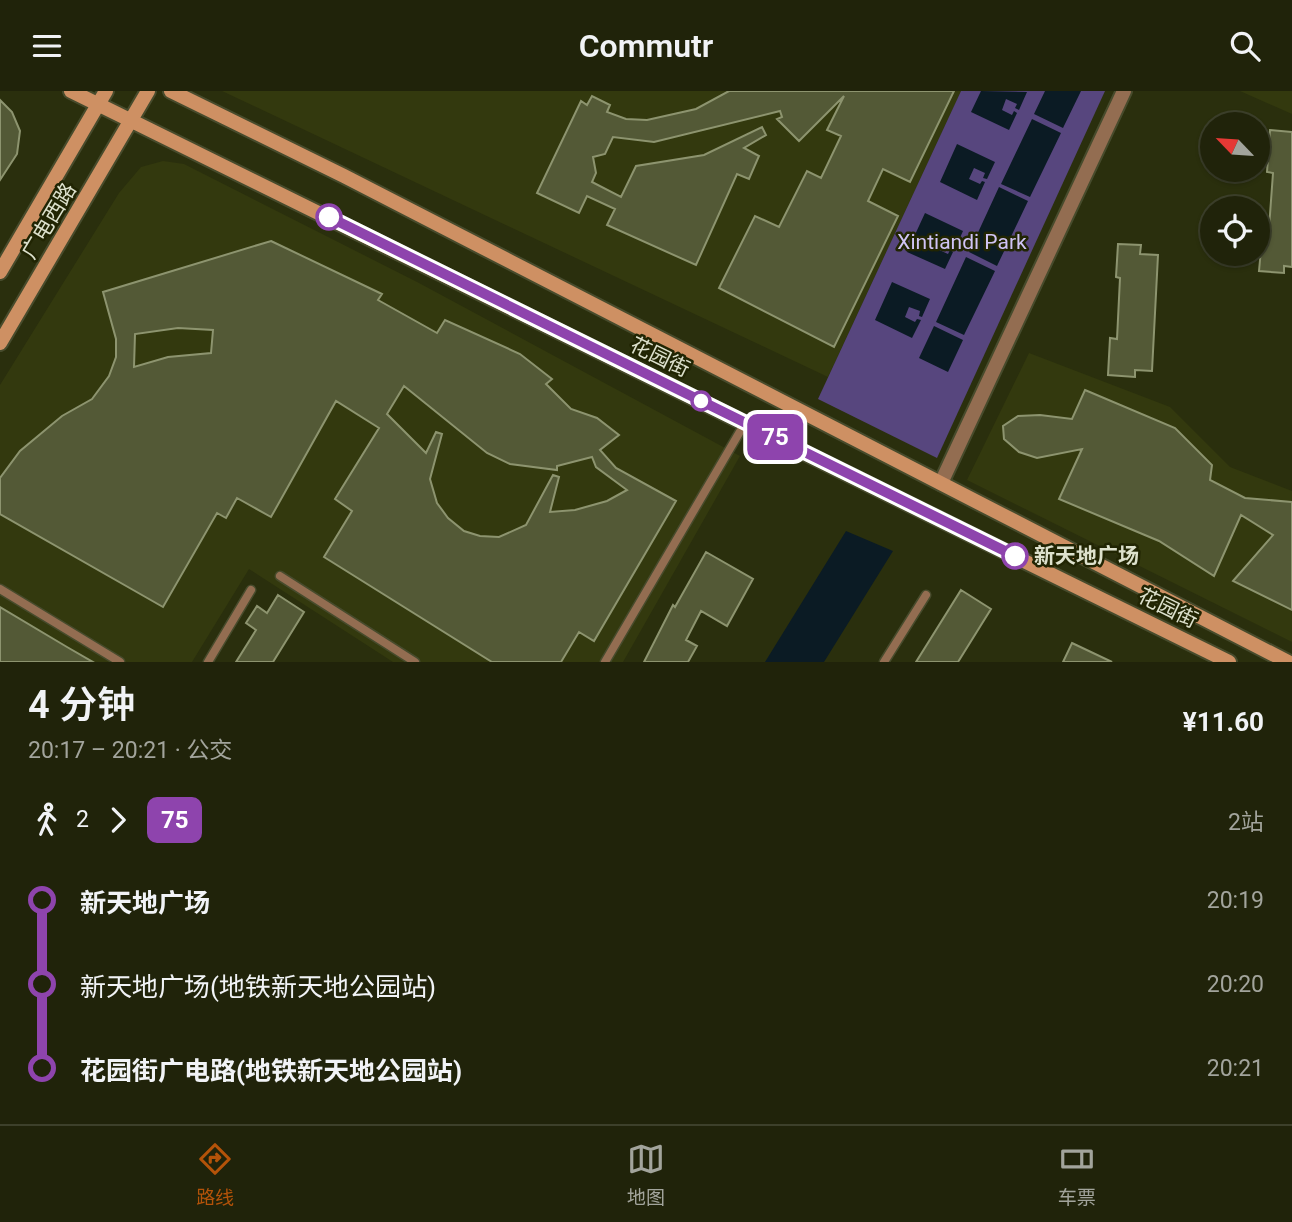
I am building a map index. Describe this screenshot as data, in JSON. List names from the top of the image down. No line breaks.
{"streets":{"main road":["广电西路","花园街"]},"crossings":[["广电西路","花园街"]],"parks":["Xintiandi Park"],"places":["新天地广场"],"lines":["bus line 75"],"north":"top left","page":{"header":"Commutr","on_map":"75","heading":["4 分钟","20:17 – 20:21 · 公交","¥11.60"],"legs":["2","75","2站"],"list":[{"name":"新天地广场","value":"20:19"},{"name":"新天地广场(地铁新天地公园站)","value":"20:20"},{"name":"花园街广电路(地铁新天地公园站)","value":"20:21"}],"tabs":["路线","地图","车票"]}}
